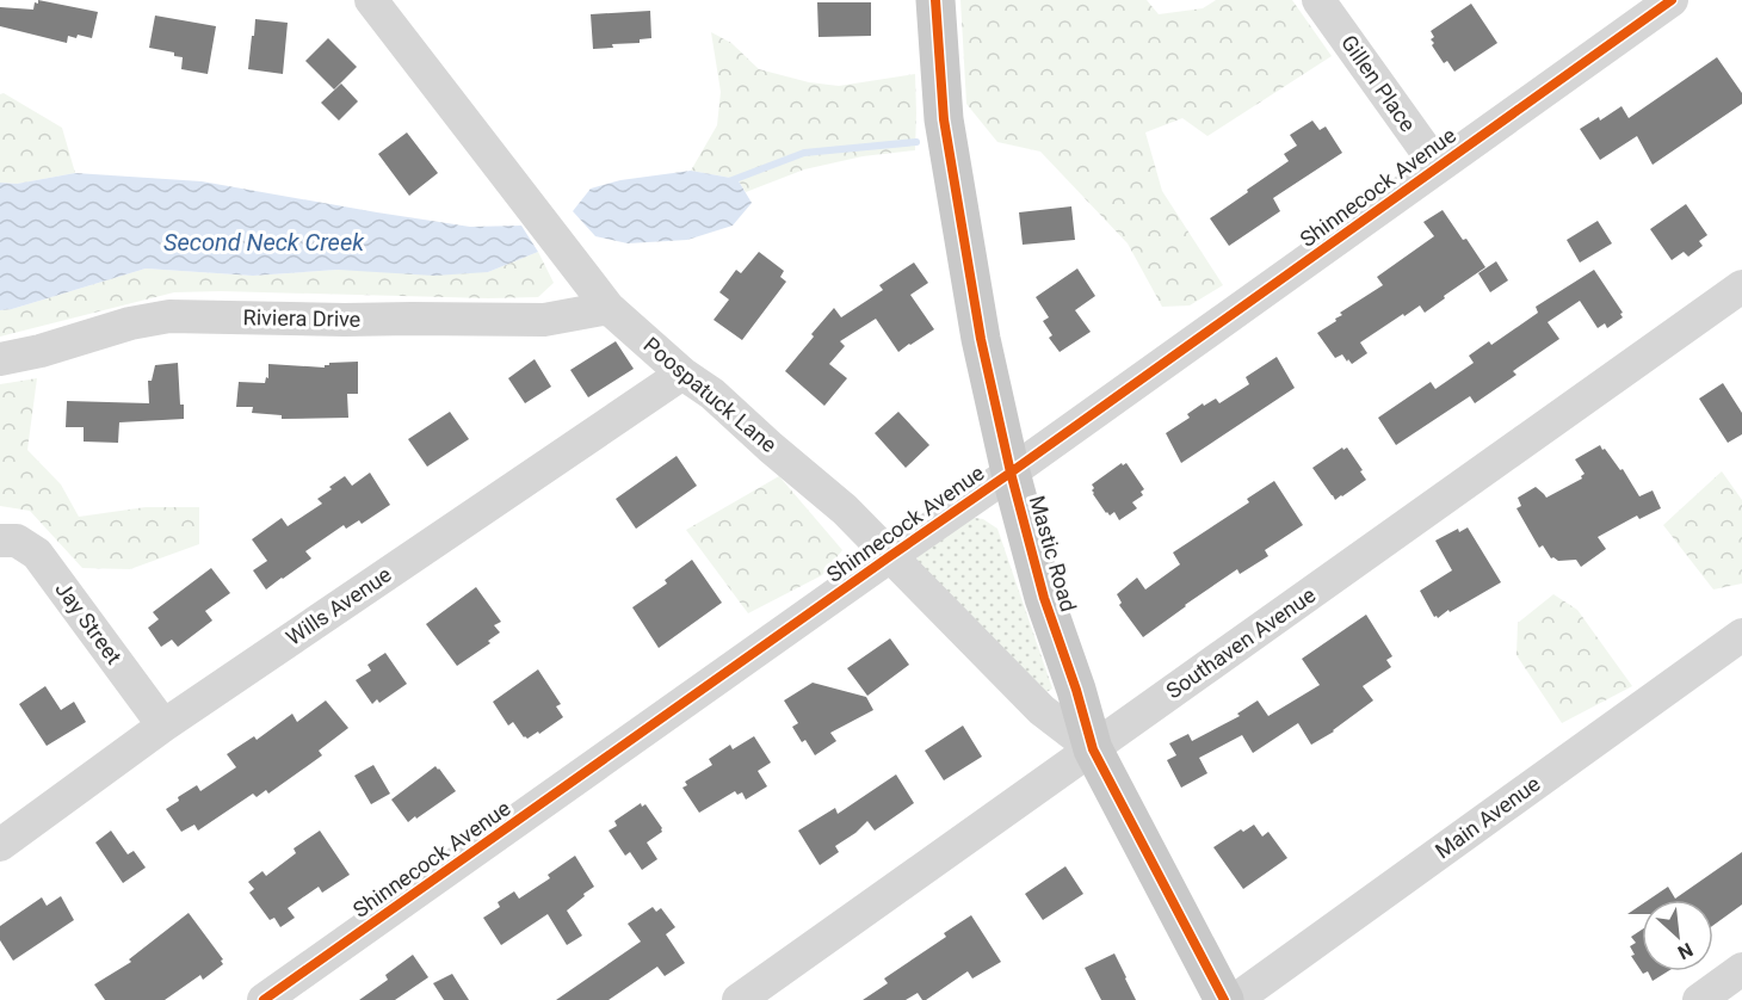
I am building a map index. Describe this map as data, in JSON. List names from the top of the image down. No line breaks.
{"streets":{"main road":["Mastic Road"],"street":["Gillen Place","Shinnecock Avenue","Riviera Drive","Poospatuck Lane","Wills Avenue","Jay Street","Southaven Avenue","Main Avenue"]},"crossings":[["Gillen Place","Shinnecock Avenue"],["Shinnecock Avenue","Poospatuck Lane"],["Shinnecock Avenue","Mastic Road"],["Riviera Drive","Poospatuck Lane"],["Poospatuck Lane","Mastic Road"],["Poospatuck Lane","Wills Avenue"],["Poospatuck Lane","Southaven Avenue"],["Mastic Road","Southaven Avenue"],["Wills Avenue","Jay Street"]],"water":["Second Neck Creek"],"north":"bottom right"}
